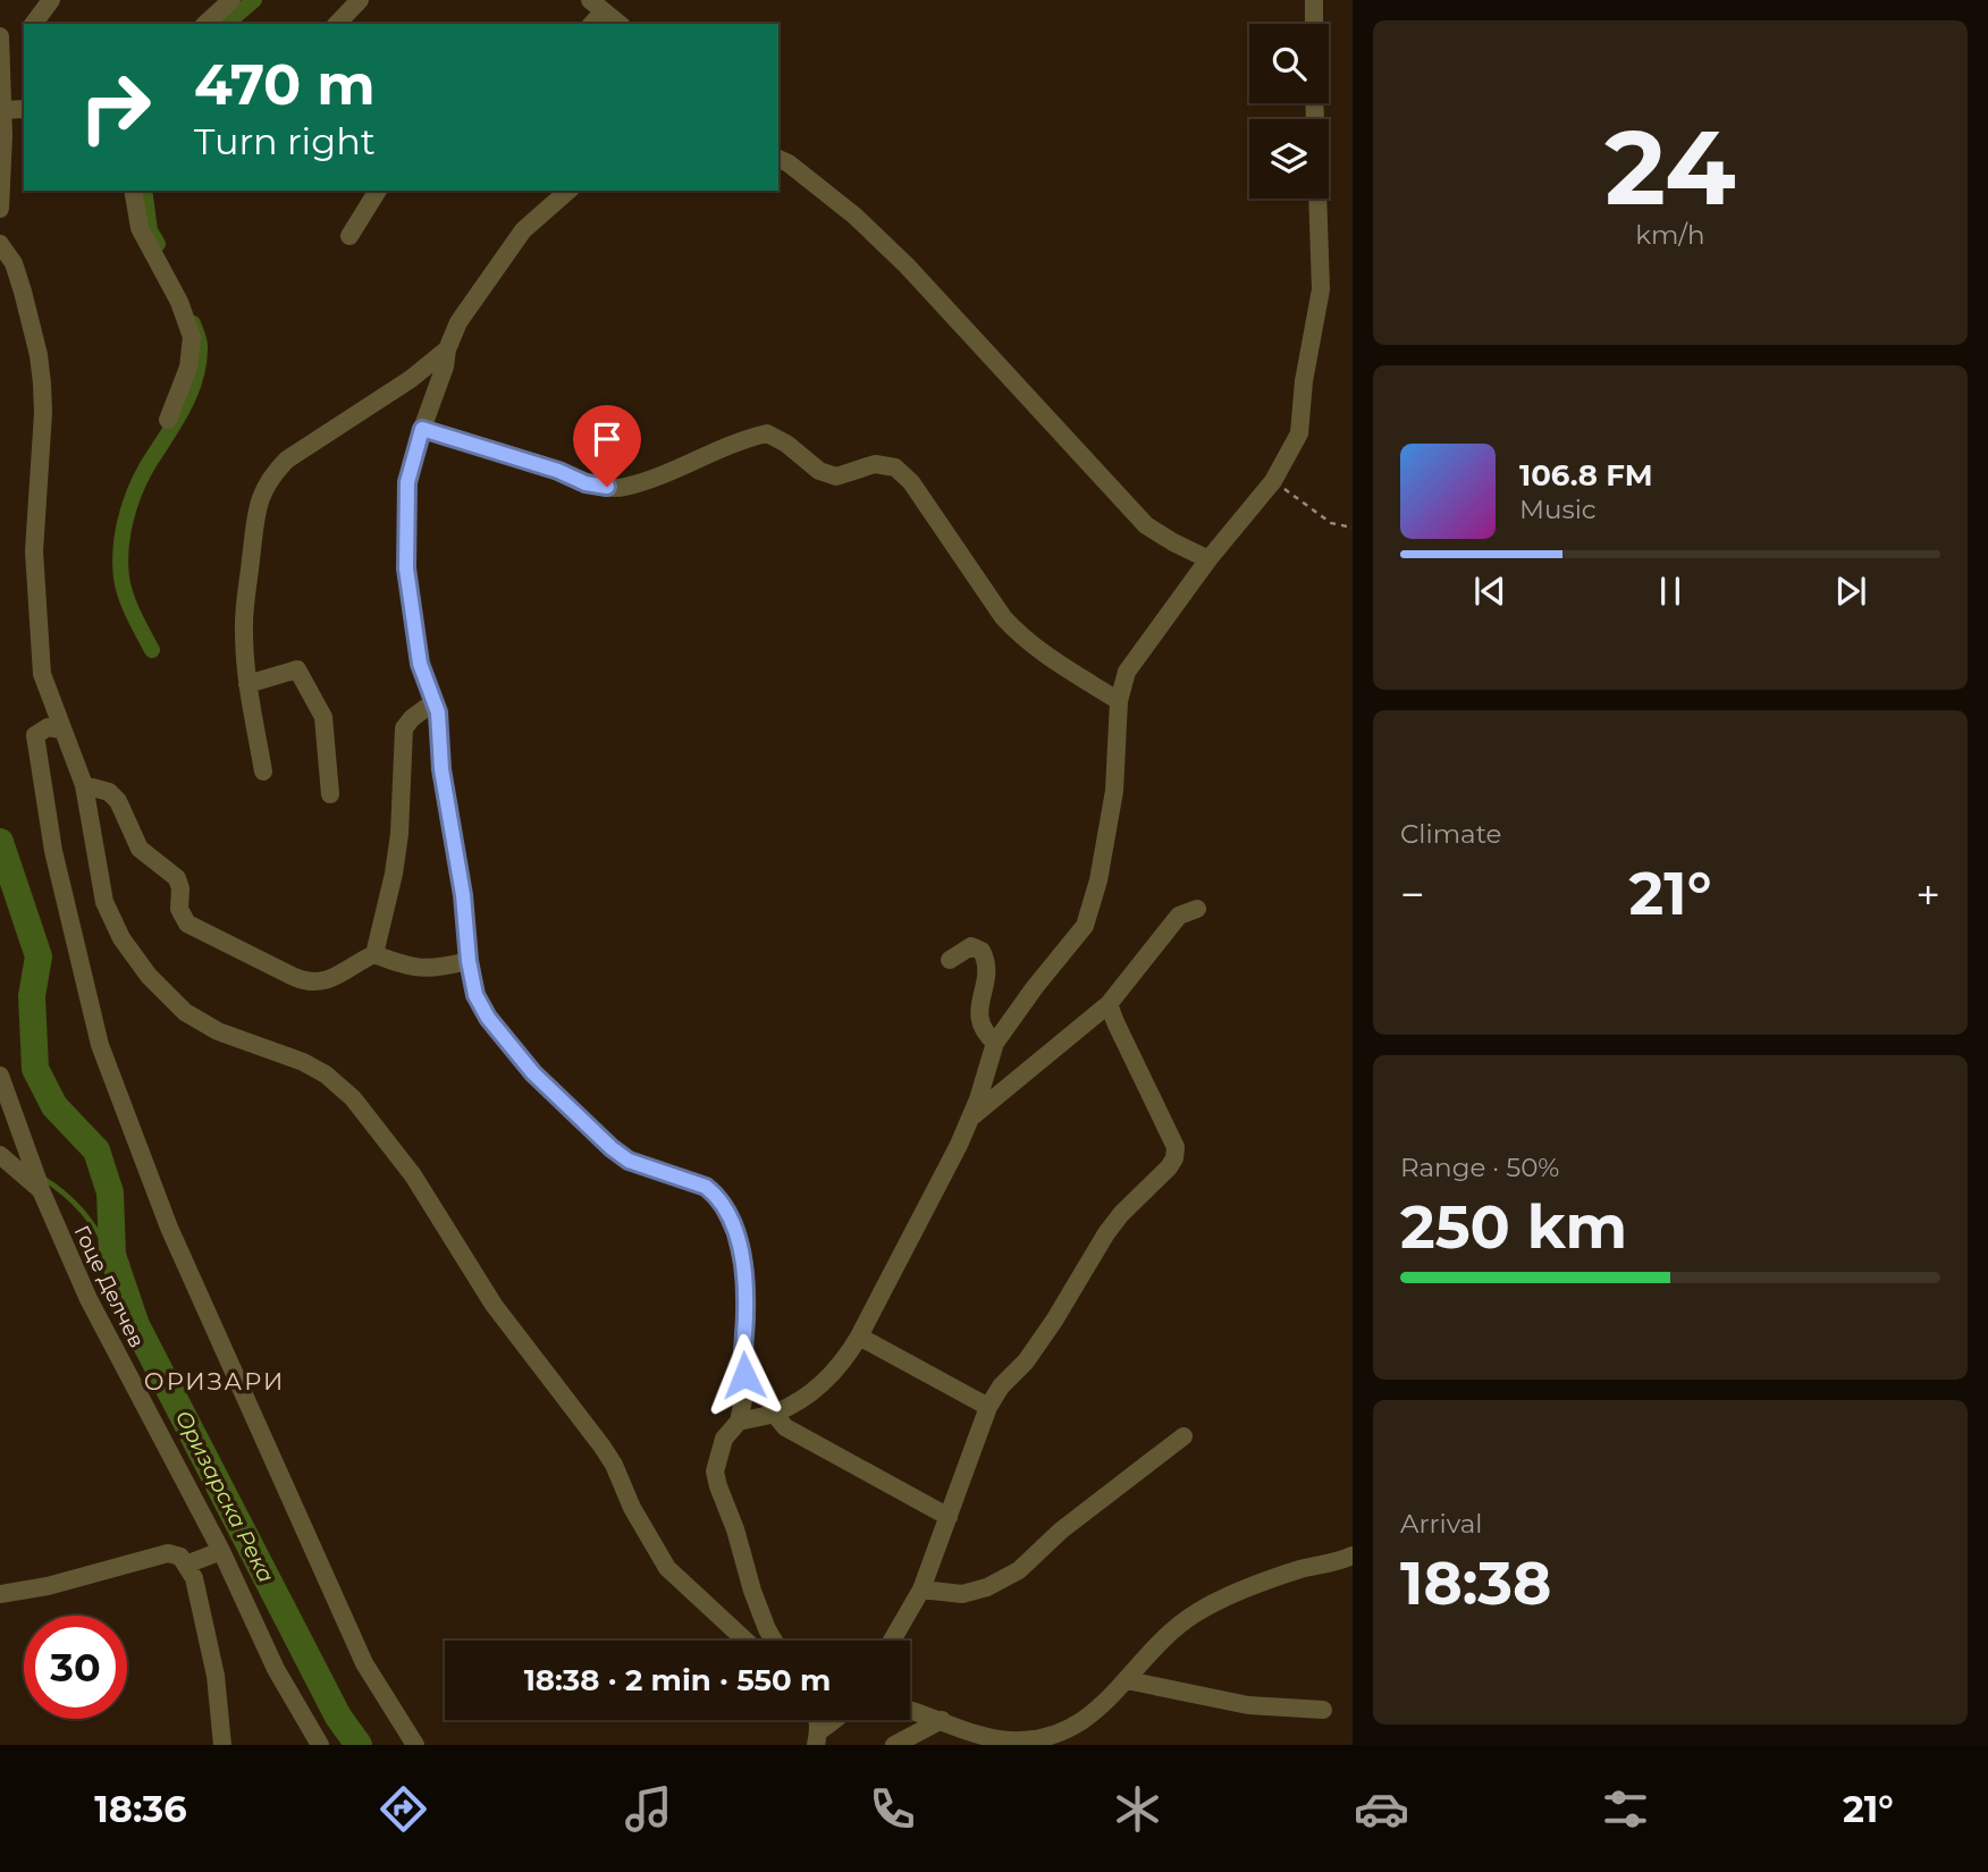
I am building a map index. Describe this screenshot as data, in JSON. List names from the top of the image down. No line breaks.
{"streets":{"street":["Гоце Делчев"]},"districts":["ОРИЗАРИ"],"water":["Оризарска Река"],"page":{"tile":[["24","km/h"],"Climate",["Range · 50%","250 km"],["Arrival","18:38"]],"turn":["470 m","Turn right"],"song":["106.8 FM","Music"],"heat":["−","21°","+"],"limit":"30","trip":"18:38 · 2 min · 550 m","tabs":["18:36","21°"]}}
